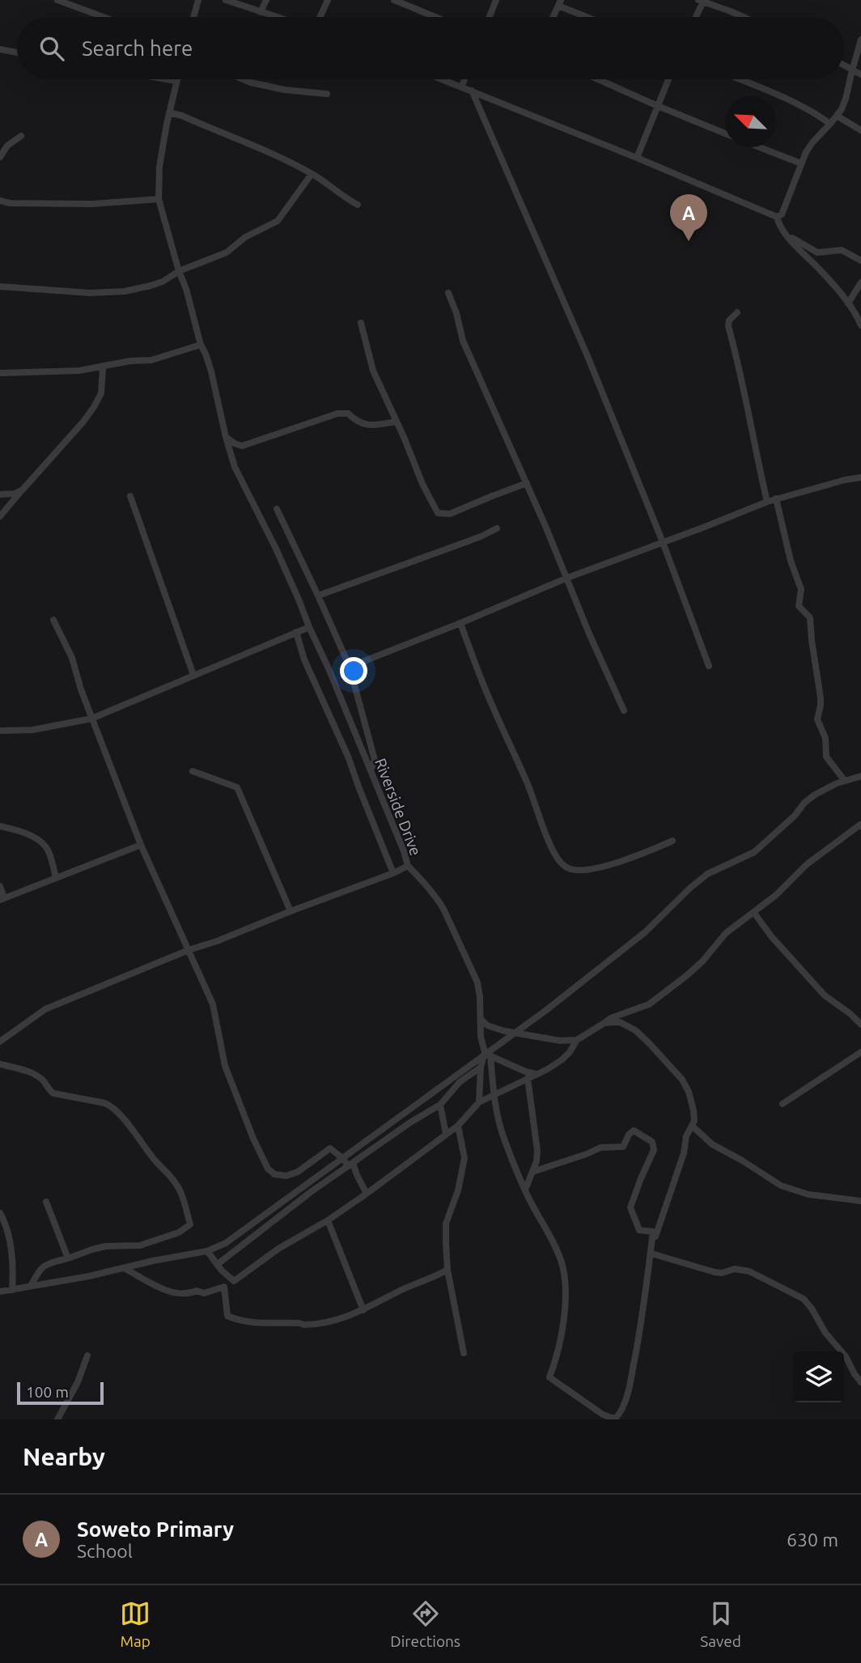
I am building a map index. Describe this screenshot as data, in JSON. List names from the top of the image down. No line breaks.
{"streets":{"street":["Riverside Drive"]},"scale_bar":"100 m","north":"top left","page":{"search":"Search here","pins":"A","scale":"100 m","heading":"Nearby","list":[{"mark":"A","name":"Soweto Primary","note":"School","value":"630 m"}],"nav":["Map","Directions","Saved"]}}
